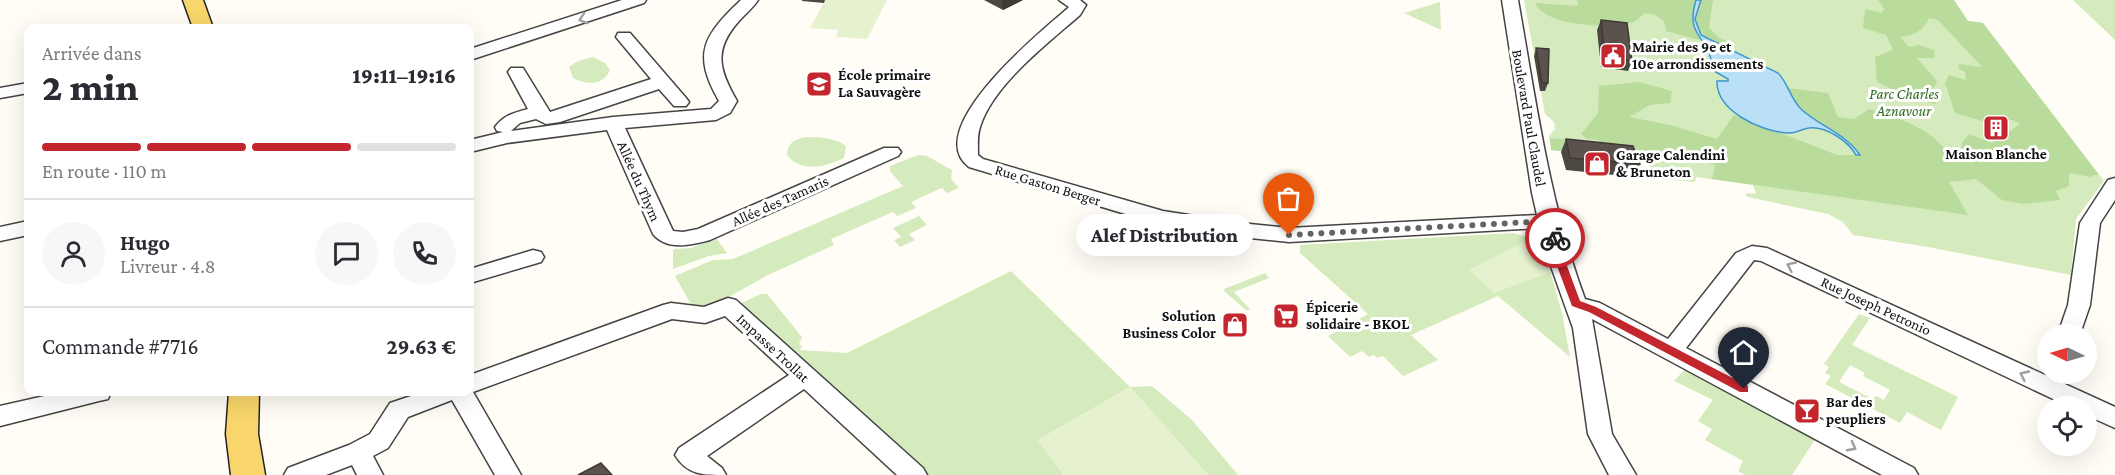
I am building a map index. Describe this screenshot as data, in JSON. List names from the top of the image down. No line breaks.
{"streets":{"street":["Boulevard Paul Claudel","Allée du Thym","Rue Gaston Berger","Allée des Tamaris","Rue Joseph Petronio","Impasse Trollat"]},"crossings":[["Boulevard Paul Claudel","Rue Gaston Berger"],["Allée du Thym","Allée des Tamaris"]],"parks":["Parc Charles Aznavour"],"places":{"public building":["Mairie des 9e et 10e arrondissements"],"school or university":["École primaire La Sauvagère"],"building":["Maison Blanche"],"shop":["Garage Calendini & Bruneton","Solution Business Color"],"other":["Alef Distribution"],"supermarket":["Épicerie solidaire - BKOL"],"bar":["Bar des peupliers"]},"north":"left","page":{"heading":["2 min","Arrivée dans","19:11–19:16"],"panel":["Hugo","Livreur · 4.8","Commande #7716","29.63 €"],"bar":"En route · 110 m","bubble":"Alef Distribution"}}
